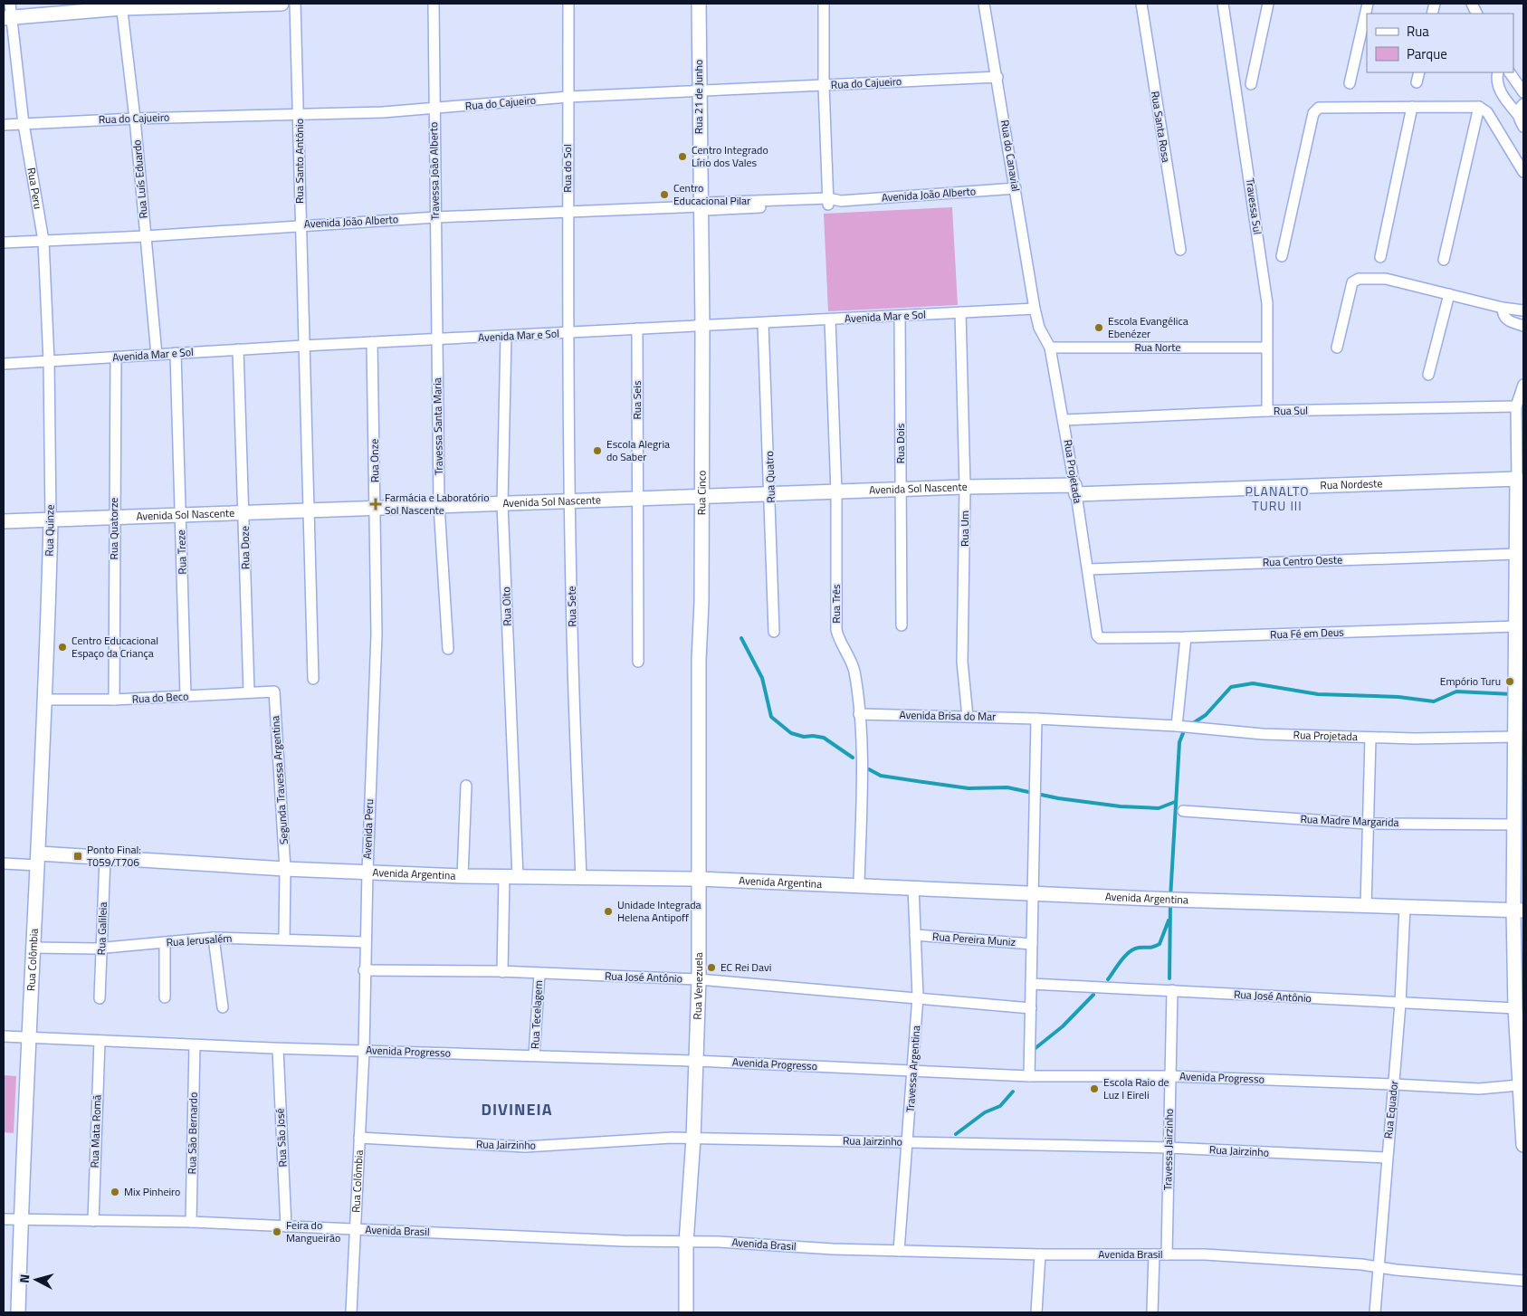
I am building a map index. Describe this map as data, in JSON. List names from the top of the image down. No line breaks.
{"streets":{"street":["Rua do Cajueiro","Rua 21 de Junho","Rua Santa Rosa","Rua do Canavial","Rua Santo Antônio","Rua do Sol","Travessa João Alberto","Rua Luís Eduardo","Rua Peru","Avenida João Alberto","Travessa Sul","Avenida Mar e Sol","Rua Norte","Rua Seis","Rua Sul","Travessa Santa Maria","Rua Dois","Rua Onze","Rua Projetada","Rua Quatro","Rua Nordeste","Avenida Sol Nascente","Rua Cinco","Rua Quatorze","Rua Um","Rua Quinze","Rua Doze","Rua Treze","Rua Centro Oeste","Rua Três","Rua Oito","Rua Sete","Rua Fé em Deus","Rua do Beco","Avenida Brisa do Mar","Segunda Travessa Argentina","Rua Madre Margarida","Avenida Peru","Avenida Argentina","Rua Galileia","Rua Pereira Muniz","Rua Jerusalém","Rua Colômbia","Rua José Antônio","Rua Venezuela","Rua Tecelagem","Avenida Progresso","Travessa Argentina","Rua Equador","Rua Mata Romã","Rua São Bernardo","Rua São José","Rua Jairzinho","Travessa Jairzinho","Avenida Brasil"]},"crossings":[["Rua do Cajueiro","Rua 21 de Junho"],["Rua do Cajueiro","Rua do Canavial"],["Rua do Cajueiro","Rua Santo Antônio"],["Rua do Cajueiro","Rua do Sol"],["Rua do Cajueiro","Travessa João Alberto"],["Rua do Cajueiro","Rua Luís Eduardo"],["Rua do Cajueiro","Rua Peru"],["Rua 21 de Junho","Avenida João Alberto"],["Rua 21 de Junho","Avenida Mar e Sol"],["Rua 21 de Junho","Rua Cinco"],["Rua do Canavial","Avenida João Alberto"],["Rua do Canavial","Avenida Mar e Sol"],["Rua do Canavial","Rua Projetada"],["Rua Santo Antônio","Avenida João Alberto"],["Rua Santo Antônio","Avenida Mar e Sol"],["Rua do Sol","Avenida João Alberto"],["Rua do Sol","Avenida Mar e Sol"],["Rua do Sol","Rua Sete"],["Travessa João Alberto","Avenida João Alberto"],["Travessa João Alberto","Avenida Mar e Sol"],["Travessa João Alberto","Travessa Santa Maria"],["Rua Luís Eduardo","Avenida João Alberto"],["Rua Luís Eduardo","Avenida Mar e Sol"],["Rua Peru","Avenida João Alberto"],["Rua Peru","Avenida Mar e Sol"],["Rua Peru","Rua Quinze"],["Travessa Sul","Rua Norte"],["Travessa Sul","Rua Sul"],["Avenida Mar e Sol","Rua Seis"],["Avenida Mar e Sol","Travessa Santa Maria"],["Avenida Mar e Sol","Rua Dois"],["Avenida Mar e Sol","Rua Onze"],["Avenida Mar e Sol","Rua Projetada"],["Avenida Mar e Sol","Rua Quatro"],["Avenida Mar e Sol","Rua Cinco"],["Avenida Mar e Sol","Rua Quatorze"],["Avenida Mar e Sol","Rua Um"],["Avenida Mar e Sol","Rua Quinze"],["Avenida Mar e Sol","Rua Doze"],["Avenida Mar e Sol","Rua Treze"],["Avenida Mar e Sol","Rua Três"],["Avenida Mar e Sol","Rua Oito"],["Avenida Mar e Sol","Rua Sete"],["Rua Norte","Rua Projetada"],["Rua Seis","Avenida Sol Nascente"],["Rua Sul","Rua Projetada"],["Travessa Santa Maria","Avenida Sol Nascente"],["Rua Dois","Avenida Sol Nascente"],["Rua Onze","Avenida Sol Nascente"],["Rua Onze","Avenida Peru"],["Rua Projetada","Rua Nordeste"],["Rua Projetada","Avenida Sol Nascente"],["Rua Projetada","Rua Centro Oeste"],["Rua Projetada","Rua Fé em Deus"],["Rua Projetada","Avenida Brisa do Mar"],["Rua Projetada","Rua Madre Margarida"],["Rua Projetada","Avenida Argentina"],["Rua Quatro","Avenida Sol Nascente"],["Rua Nordeste","Avenida Sol Nascente"],["Avenida Sol Nascente","Rua Cinco"],["Avenida Sol Nascente","Rua Quatorze"],["Avenida Sol Nascente","Rua Um"],["Avenida Sol Nascente","Rua Quinze"],["Avenida Sol Nascente","Rua Doze"],["Avenida Sol Nascente","Rua Treze"],["Avenida Sol Nascente","Rua Três"],["Avenida Sol Nascente","Rua Oito"],["Avenida Sol Nascente","Rua Sete"],["Rua Cinco","Rua Venezuela"],["Rua Quatorze","Rua do Beco"],["Rua Um","Avenida Brisa do Mar"],["Rua Quinze","Rua do Beco"],["Rua Quinze","Rua Colômbia"],["Rua Doze","Rua do Beco"],["Rua Treze","Rua do Beco"],["Rua Três","Avenida Brisa do Mar"],["Rua Três","Avenida Argentina"],["Rua Oito","Avenida Argentina"],["Rua Oito","Rua José Antônio"],["Rua Sete","Avenida Argentina"],["Rua do Beco","Segunda Travessa Argentina"],["Rua do Beco","Rua Colômbia"],["Segunda Travessa Argentina","Avenida Argentina"],["Segunda Travessa Argentina","Rua Jerusalém"],["Avenida Peru","Avenida Argentina"],["Avenida Peru","Rua Jerusalém"],["Avenida Peru","Rua Colômbia"],["Avenida Peru","Rua José Antônio"],["Avenida Peru","Avenida Progresso"],["Avenida Argentina","Rua Galileia"],["Avenida Argentina","Rua Colômbia"],["Avenida Argentina","Rua Venezuela"],["Avenida Argentina","Travessa Argentina"],["Avenida Argentina","Rua Equador"],["Rua Galileia","Rua Jerusalém"],["Rua Pereira Muniz","Travessa Argentina"],["Rua Jerusalém","Rua Colômbia"],["Rua Colômbia","Avenida Progresso"],["Rua Colômbia","Rua Jairzinho"],["Rua Colômbia","Avenida Brasil"],["Rua José Antônio","Rua Venezuela"],["Rua José Antônio","Rua Tecelagem"],["Rua José Antônio","Travessa Argentina"],["Rua José Antônio","Rua Equador"],["Rua José Antônio","Travessa Jairzinho"],["Rua Venezuela","Avenida Progresso"],["Rua Venezuela","Rua Jairzinho"],["Rua Venezuela","Avenida Brasil"],["Rua Tecelagem","Avenida Progresso"],["Avenida Progresso","Travessa Argentina"],["Avenida Progresso","Rua Equador"],["Avenida Progresso","Rua Mata Romã"],["Avenida Progresso","Rua São Bernardo"],["Avenida Progresso","Rua São José"],["Avenida Progresso","Travessa Jairzinho"],["Travessa Argentina","Rua Jairzinho"],["Travessa Argentina","Avenida Brasil"],["Rua Equador","Rua Jairzinho"],["Rua Equador","Avenida Brasil"],["Rua Mata Romã","Avenida Brasil"],["Rua São Bernardo","Avenida Brasil"],["Rua São José","Avenida Brasil"],["Rua Jairzinho","Travessa Jairzinho"],["Travessa Jairzinho","Avenida Brasil"]],"districts":["PLANALTO TURU III","DIVINEIA"],"places":{"other":["Centro Integrado Lírio dos Vales","Centro Educacional Pilar","Escola Evangélica Ebenézer","Escola Alegria do Saber","Centro Educacional Espaço da Criança","Empório Turu","Unidade Integrada Helena Antipoff","EC Rei Davi","Escola Raio de Luz I Eireli","Mix Pinheiro","Feira do Mangueirão"],"health":["Farmácia e Laboratório Sol Nascente"],"transit":["Ponto Final: T059/T706"]},"legend":["Rua","Parque"],"north":"left"}
